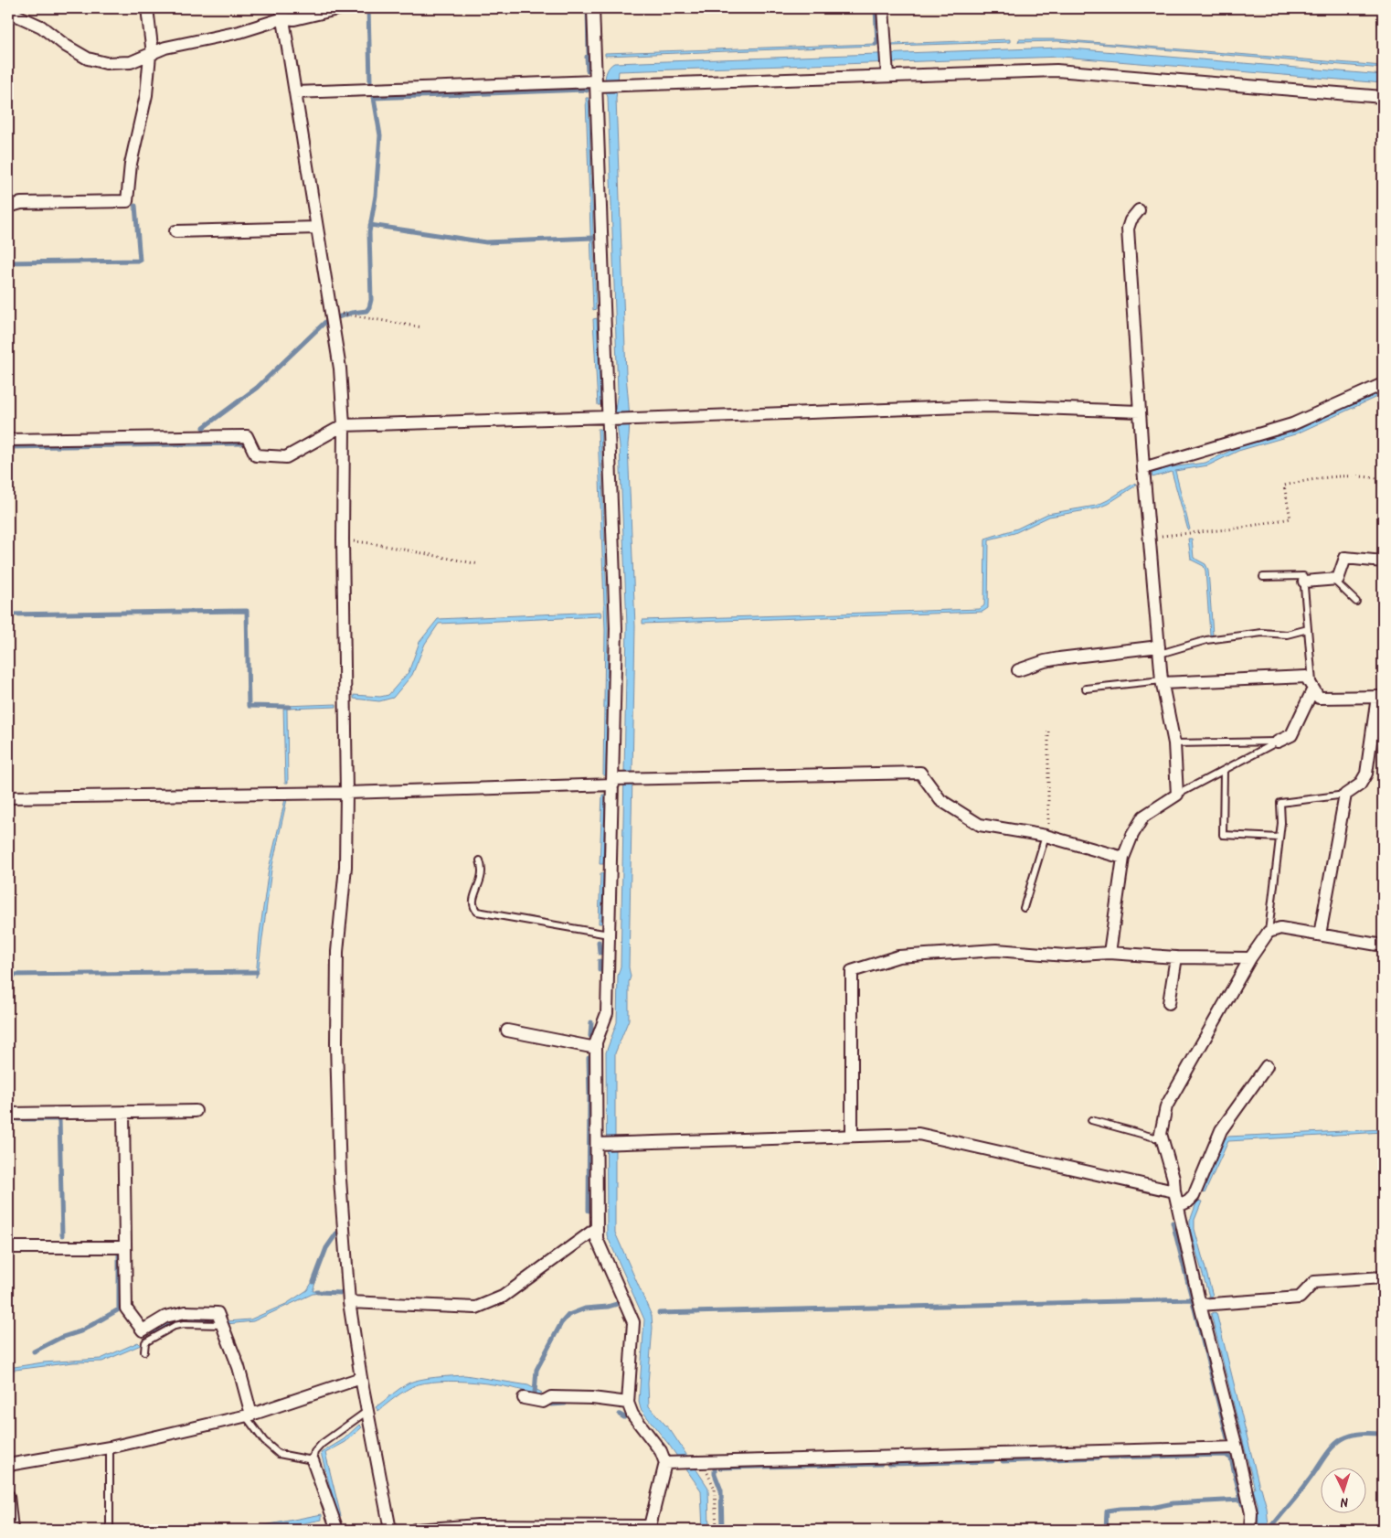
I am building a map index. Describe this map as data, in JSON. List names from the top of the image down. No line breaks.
{"north":"bottom"}
